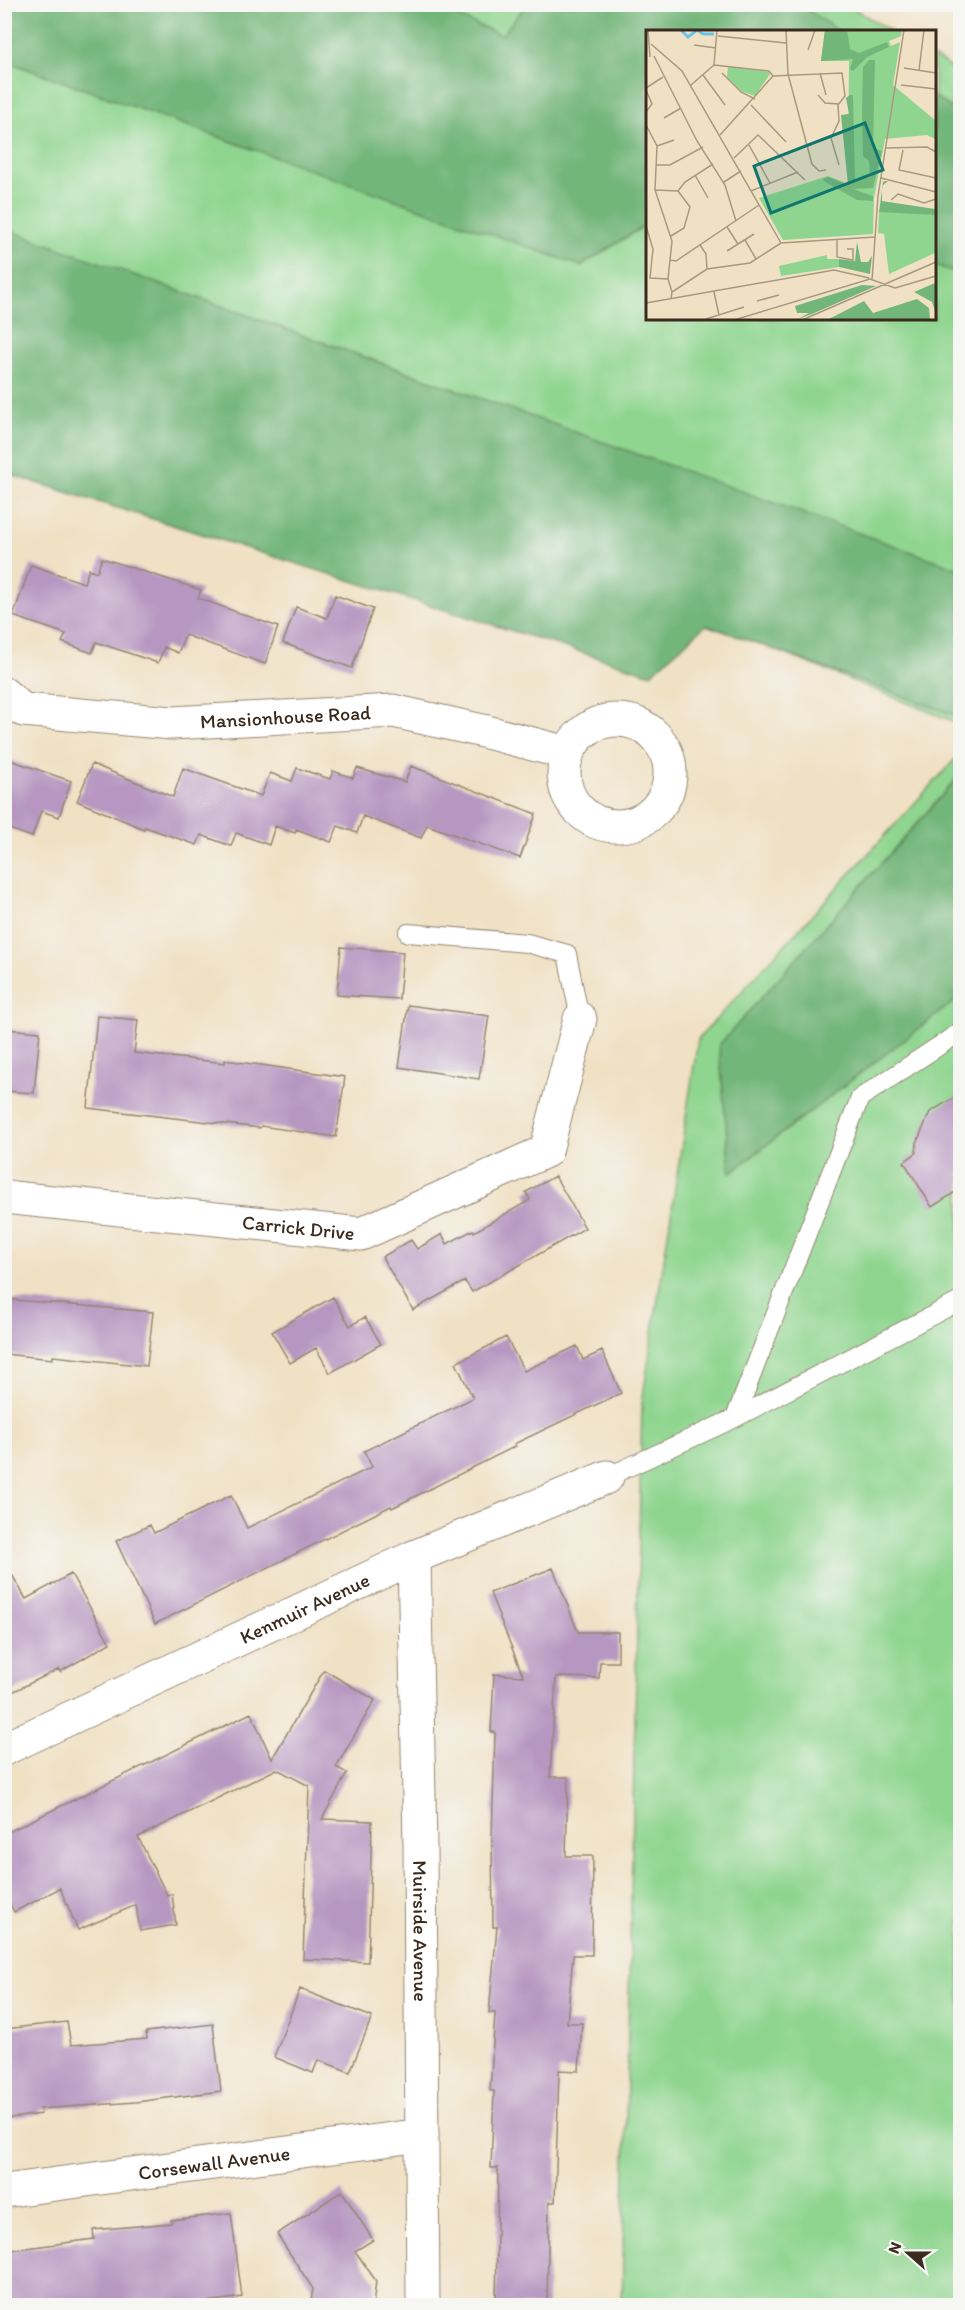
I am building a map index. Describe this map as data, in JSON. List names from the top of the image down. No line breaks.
{"streets":{"street":["Mansionhouse Road","Carrick Drive","Kenmuir Avenue","Muirside Avenue","Corsewall Avenue"]},"crossings":[["Kenmuir Avenue","Muirside Avenue"],["Muirside Avenue","Corsewall Avenue"]],"north":"left"}
